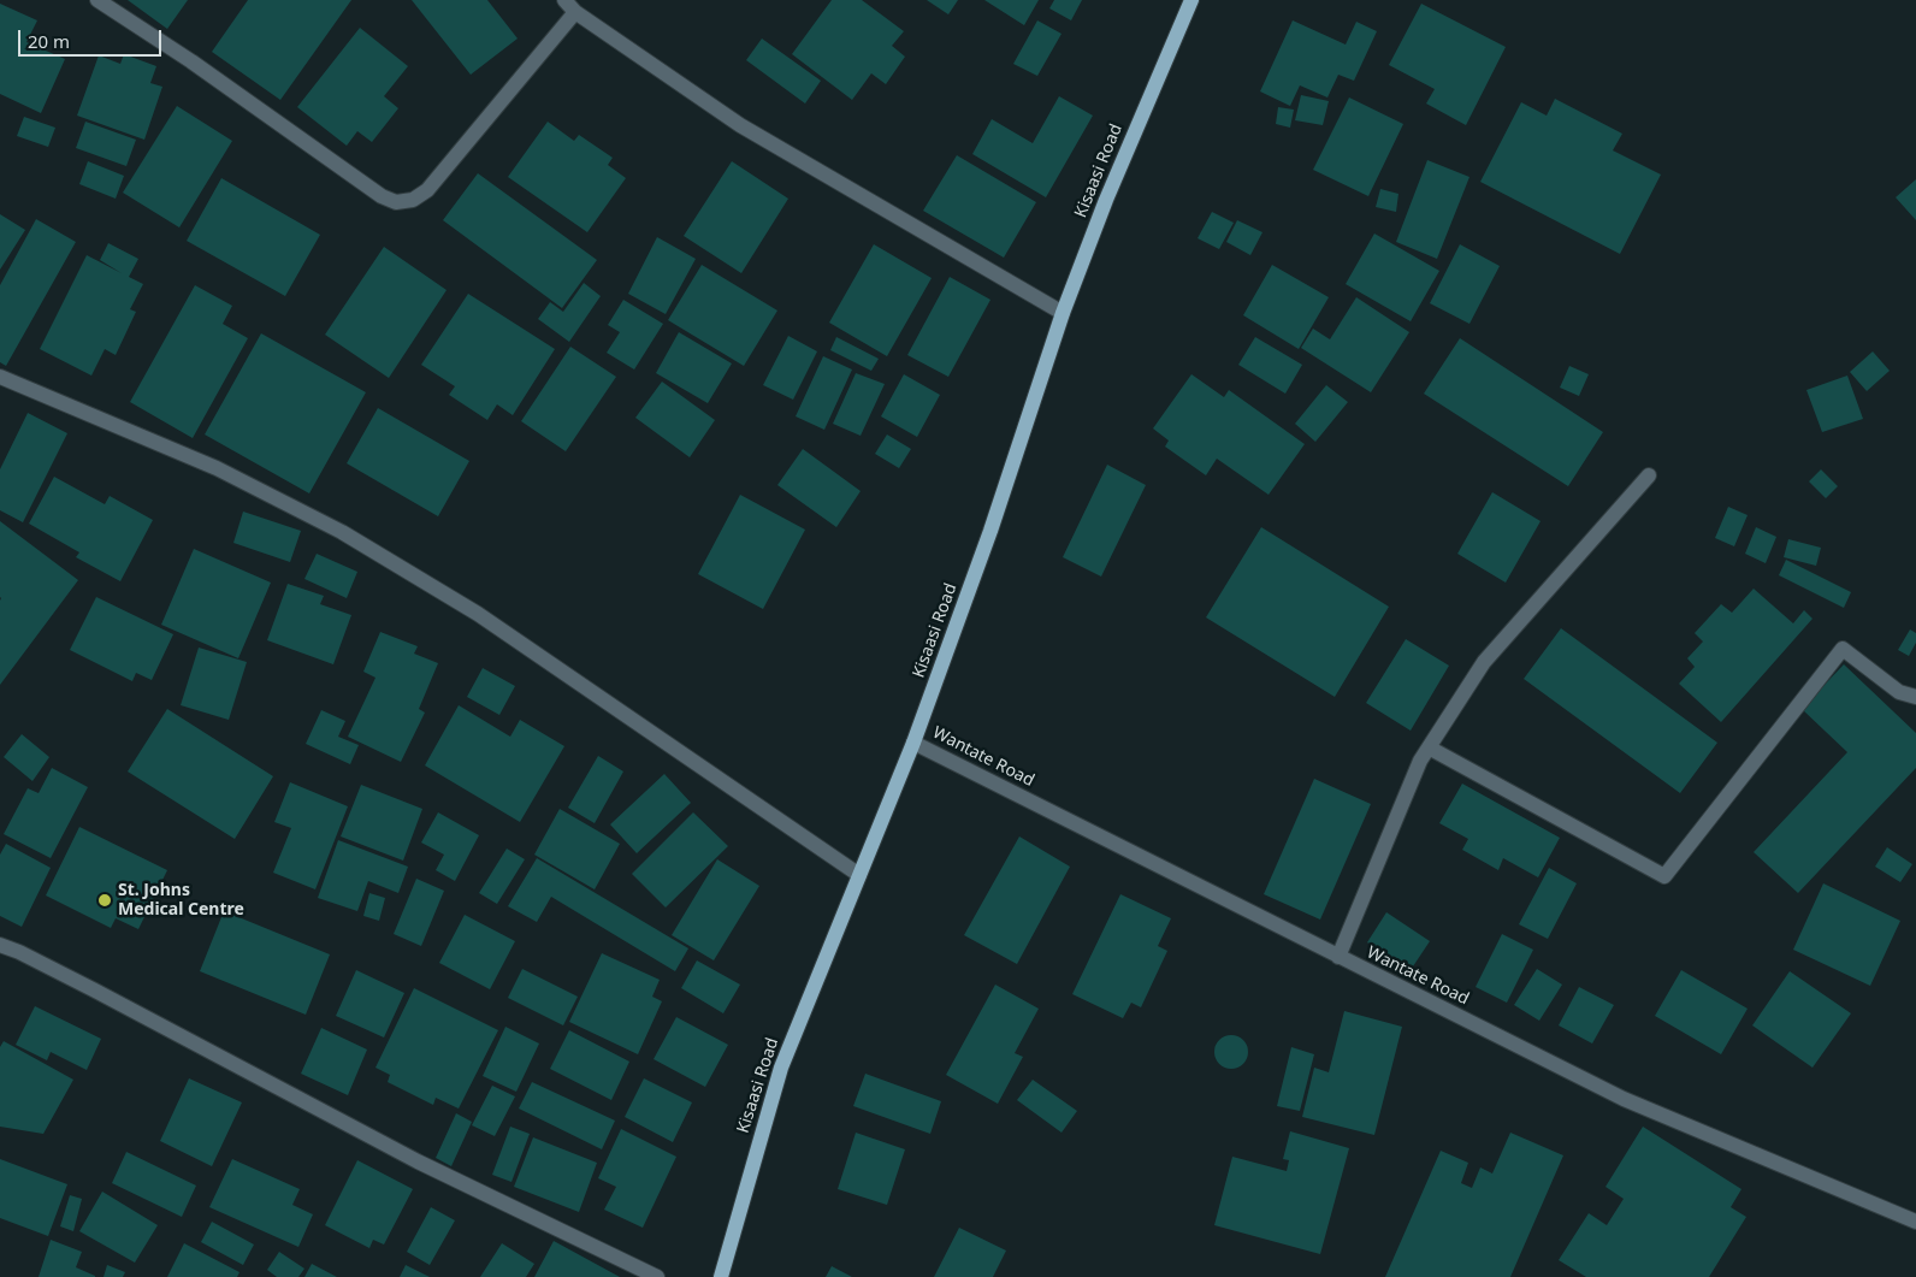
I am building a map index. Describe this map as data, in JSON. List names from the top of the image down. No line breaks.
{"streets":{"main road":["Kisaasi Road"],"street":["Wantate Road"]},"crossings":[["Kisaasi Road","Wantate Road"]],"places":["St. Johns Medical Centre"],"scale_bar":"20 m"}
